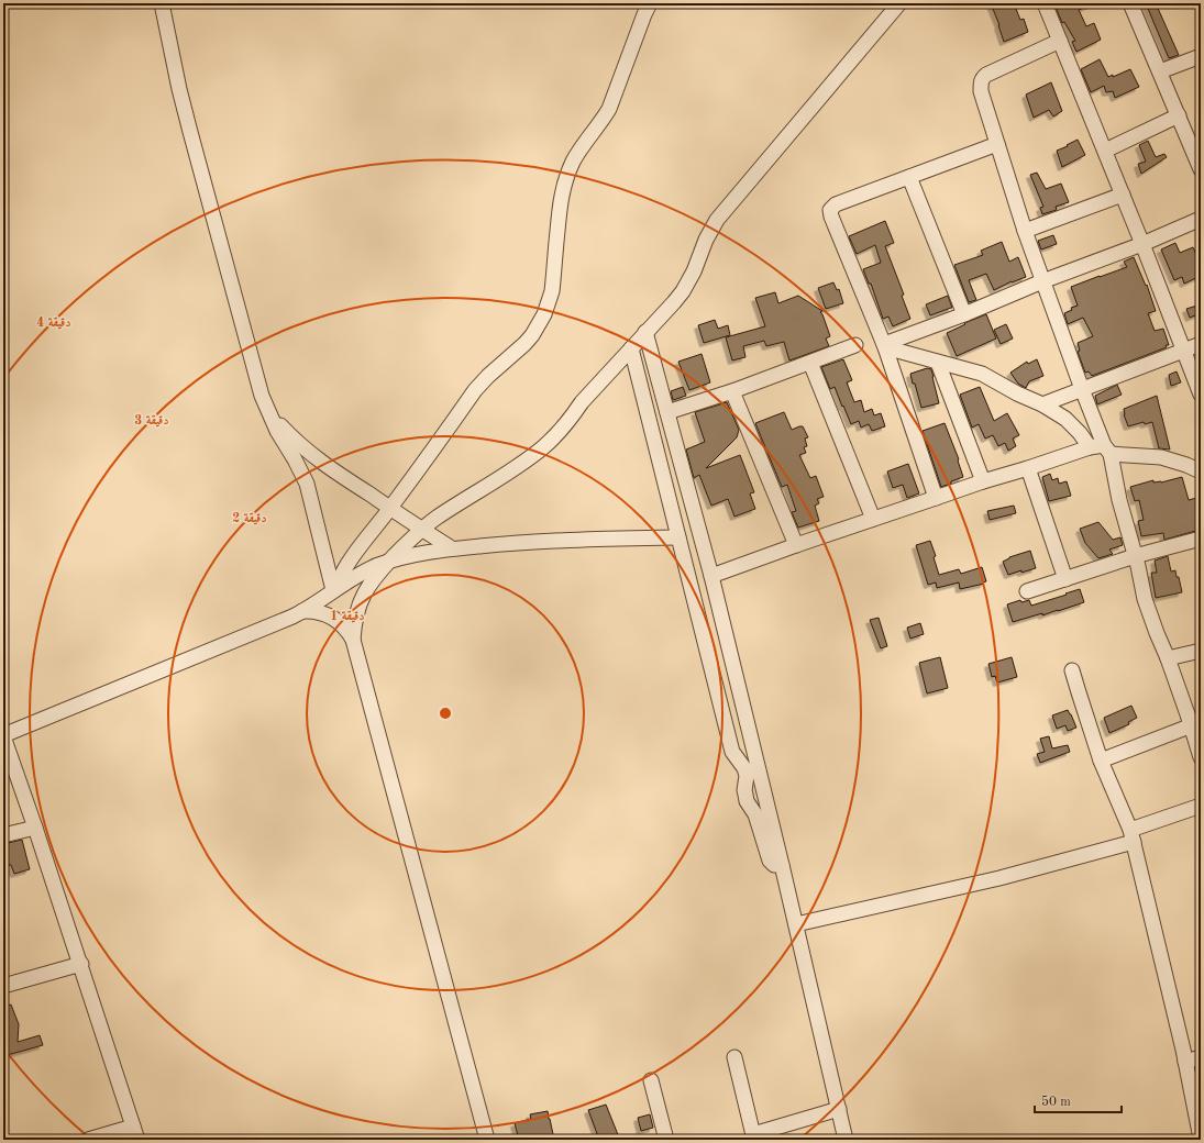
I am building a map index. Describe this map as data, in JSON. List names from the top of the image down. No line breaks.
{"scale_bar":"50 m","rings":["4 دقيقة","3 دقيقة","2 دقيقة","1 دقيقة"]}
